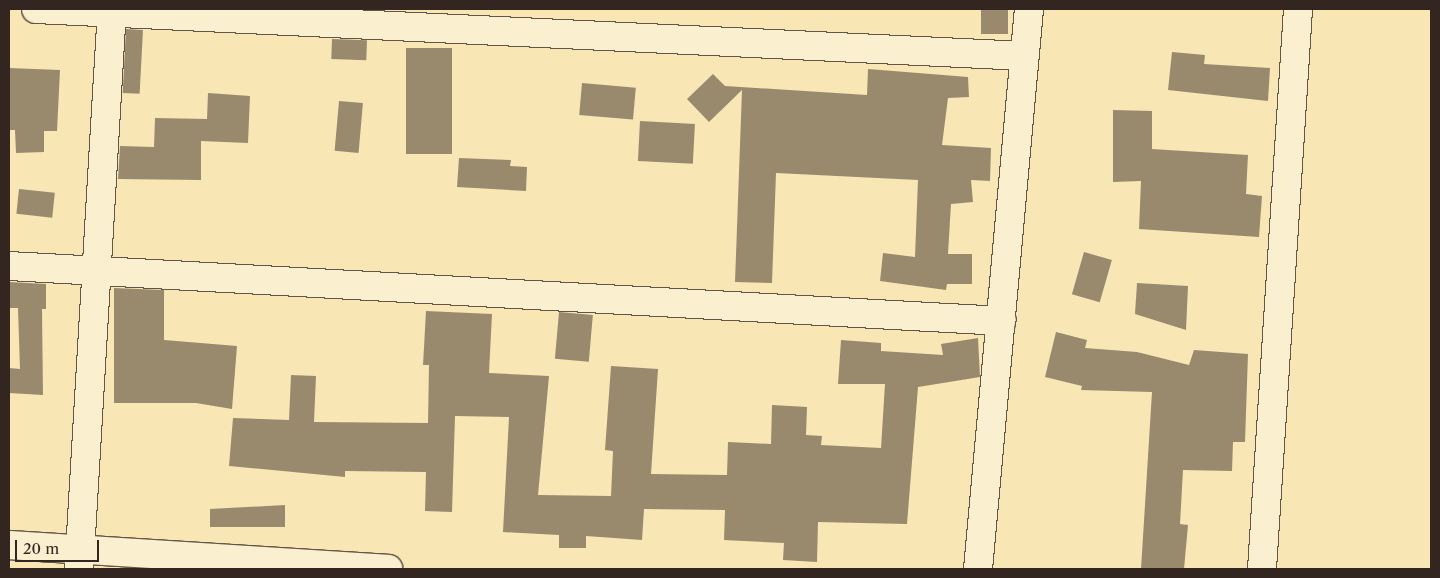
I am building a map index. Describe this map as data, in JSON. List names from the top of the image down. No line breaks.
{"scale_bar":"20 m"}
